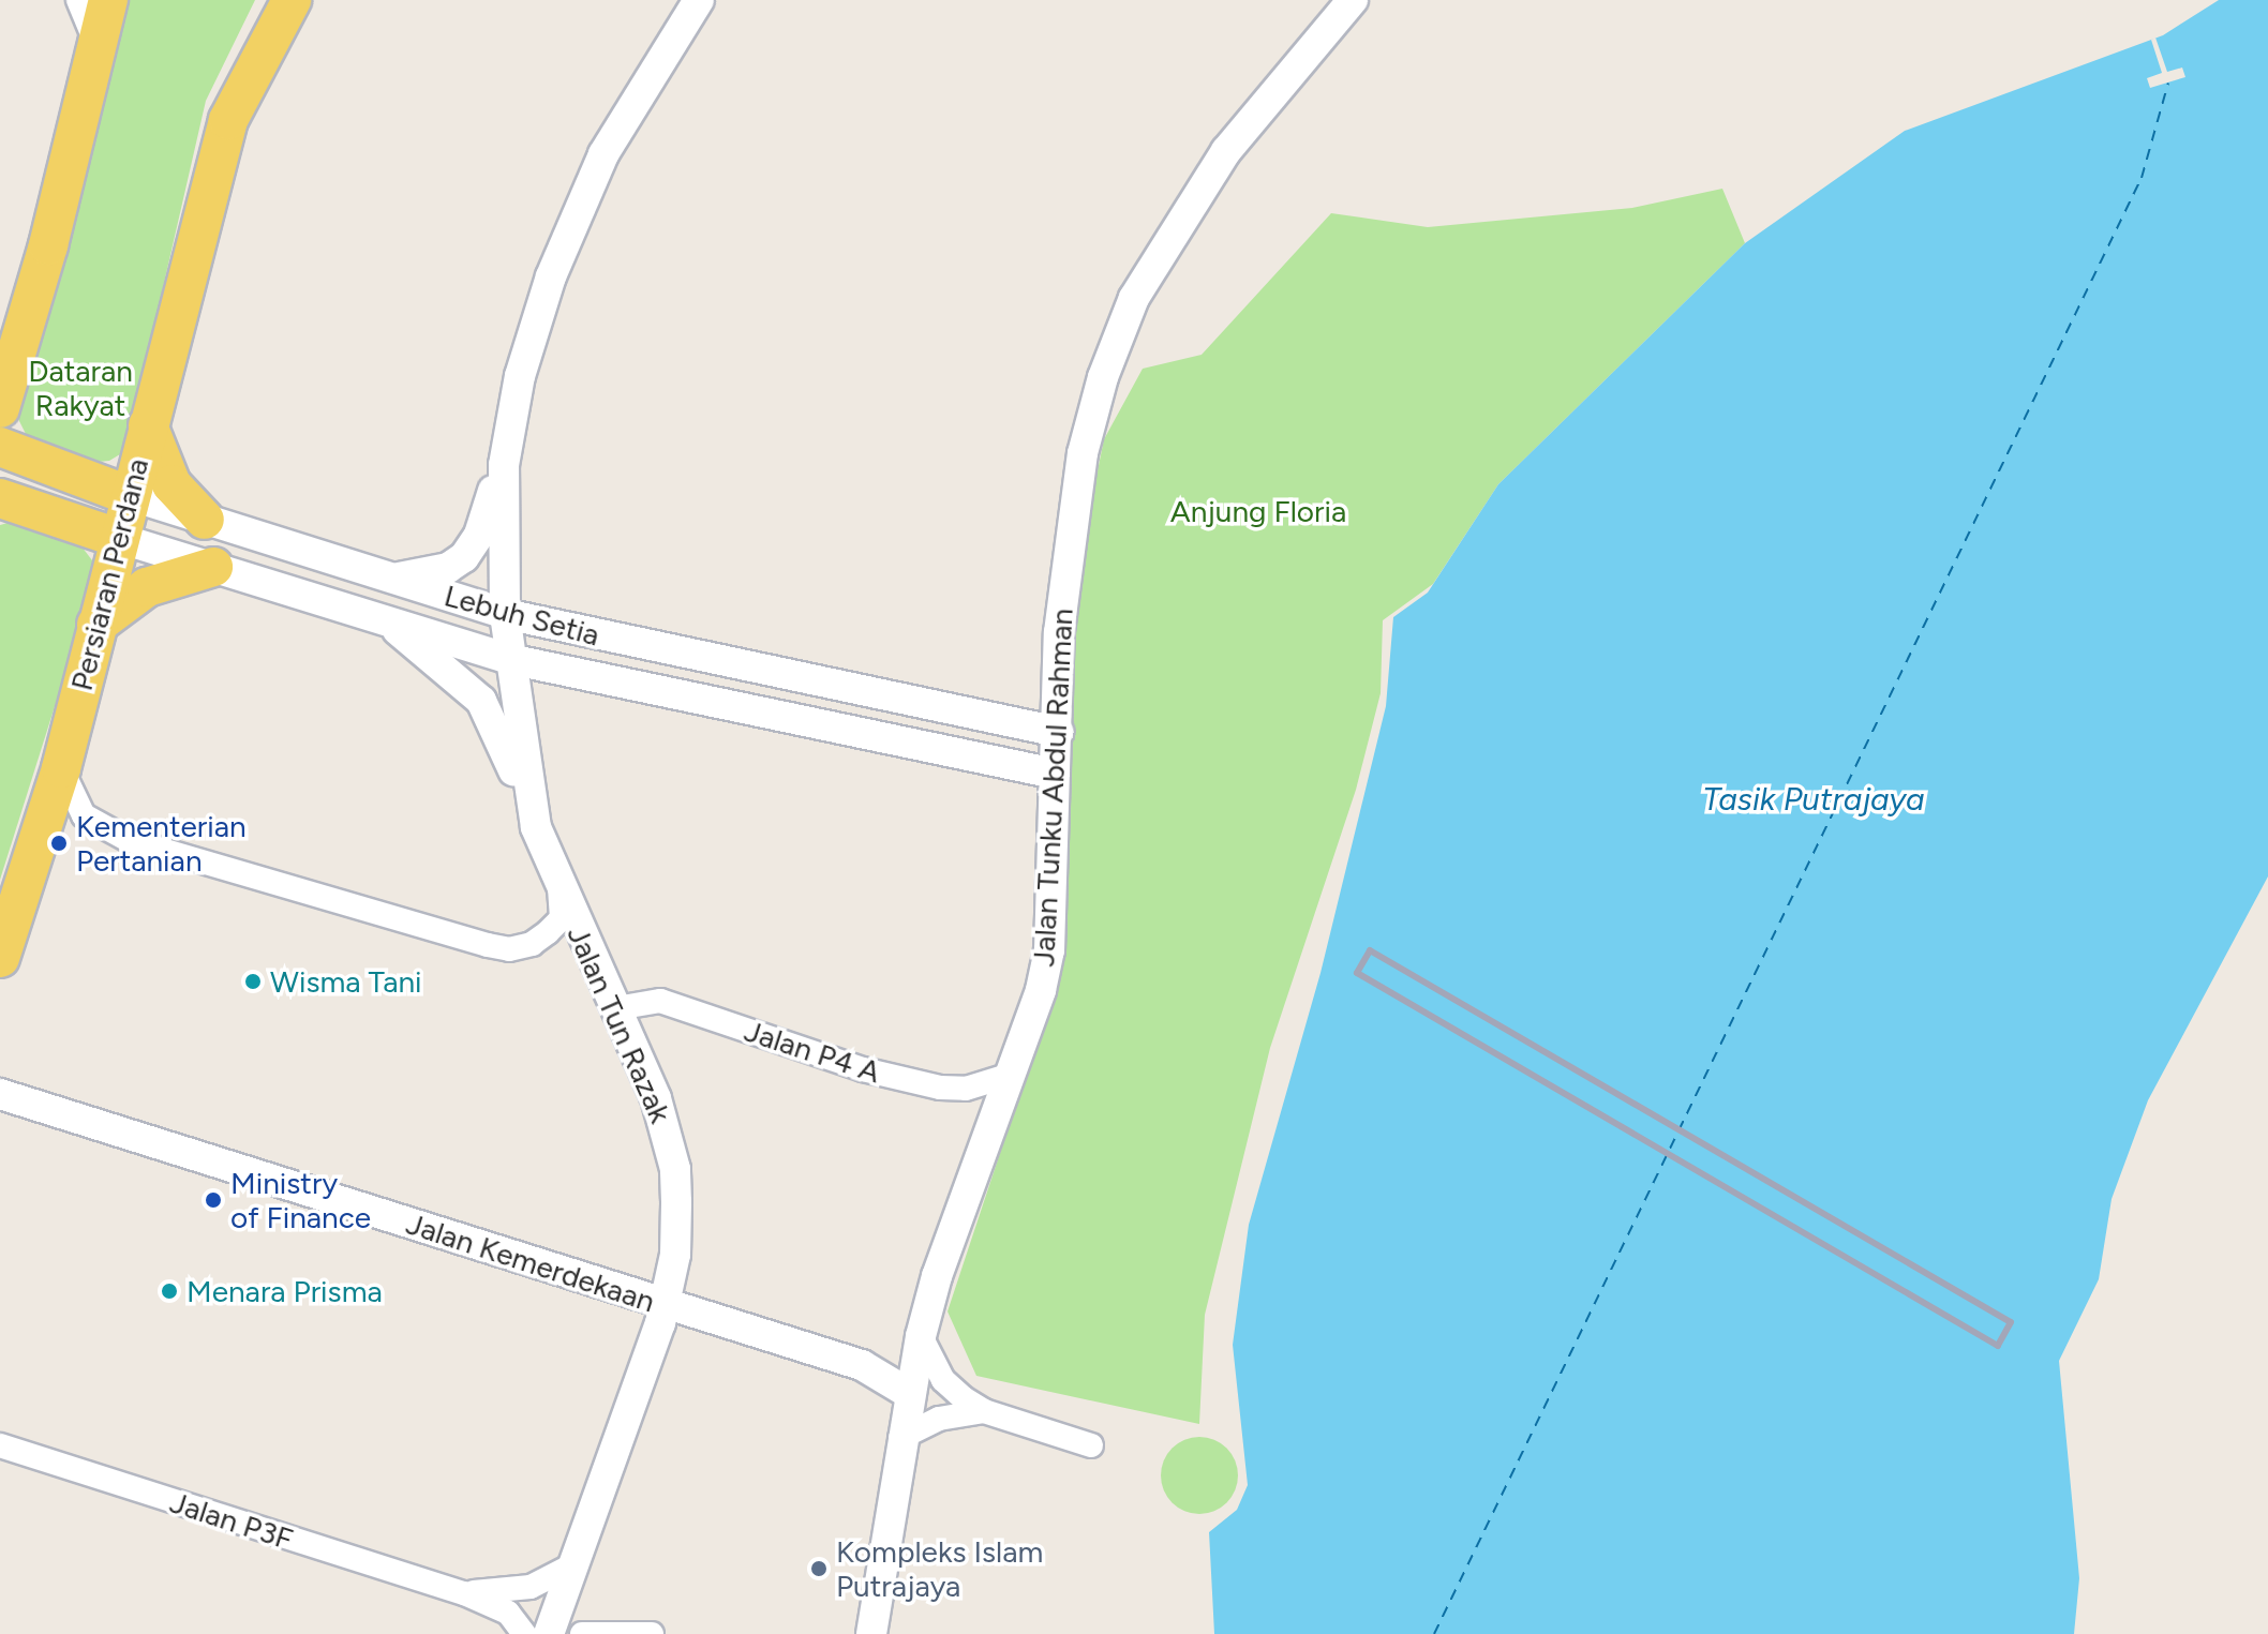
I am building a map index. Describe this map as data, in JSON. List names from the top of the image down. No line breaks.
{"streets":{"main road":["Persiaran Perdana","Lebuh Setia"],"street":["Jalan Tunku Abdul Rahman","Jalan Tun Razak","Jalan P4 A","Jalan Kemerdekaan","Jalan P3F"]},"crossings":[["Persiaran Perdana","Lebuh Setia"],["Lebuh Setia","Jalan Tunku Abdul Rahman"],["Lebuh Setia","Jalan Tun Razak"],["Jalan Tunku Abdul Rahman","Jalan P4 A"],["Jalan Tunku Abdul Rahman","Jalan Kemerdekaan"],["Jalan Tun Razak","Jalan P4 A"],["Jalan Tun Razak","Jalan Kemerdekaan"],["Jalan Tun Razak","Jalan P3F"]],"water":["Tasik Putrajaya"],"parks":["Dataran Rakyat","Anjung Floria"],"places":["Kementerian Pertanian","Wisma Tani","Ministry of Finance","Menara Prisma","Kompleks Islam Putrajaya"]}
